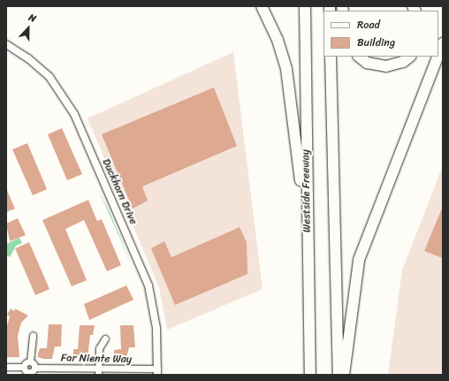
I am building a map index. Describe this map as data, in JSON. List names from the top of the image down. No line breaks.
{"streets":{"highway":["Westside Freeway"],"street":["Duckhorn Drive","Far Niente Way"]},"crossings":[["Duckhorn Drive","Far Niente Way"]],"legend":["Road","Building"],"north":"top"}
